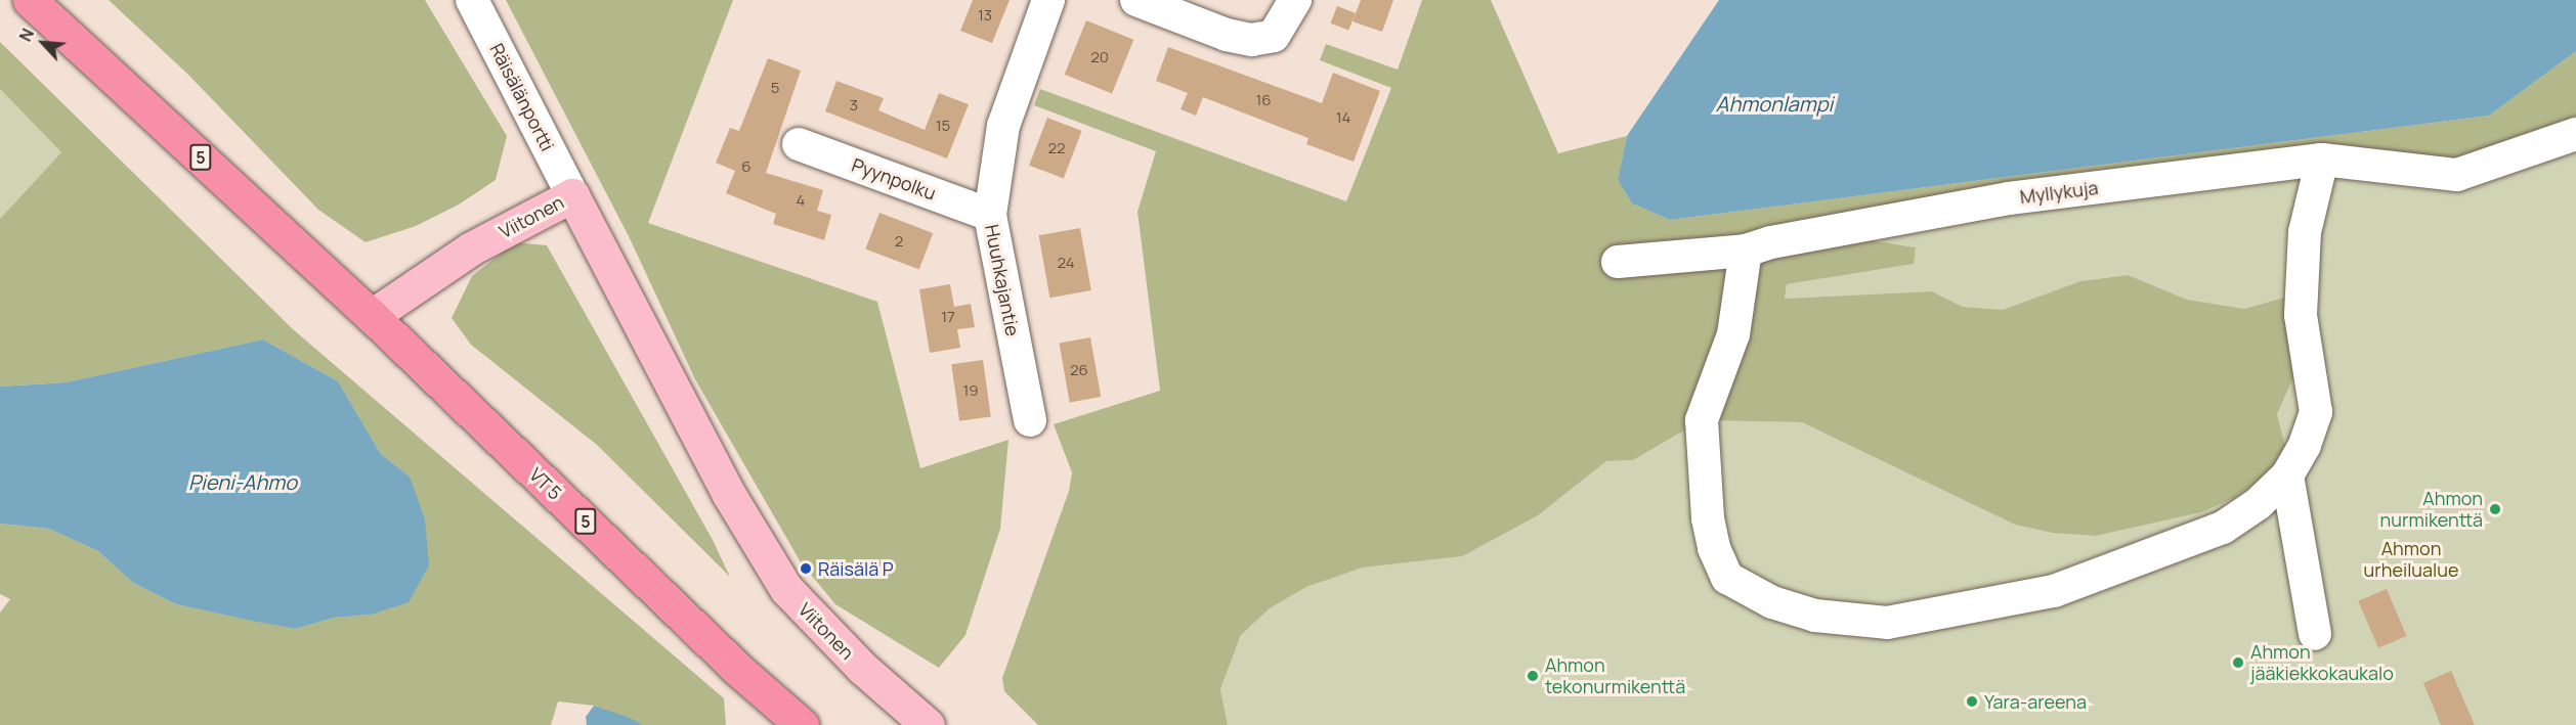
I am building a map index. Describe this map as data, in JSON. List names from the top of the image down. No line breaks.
{"streets":{"highway":["5","VT 5"],"main road":["Viitonen"],"street":["Räisälänportti","Pyynpolku","Myllykuja","Huuhkajantie"]},"crossings":[["Räisälänportti","Viitonen"],["5","Viitonen"],["5","VT 5"],["Pyynpolku","Huuhkajantie"],["Viitonen","VT 5"]],"water":["Ahmonlampi","Pieni-Ahmo"],"parks":["Ahmon urheilualue"],"places":["Ahmon nurmikenttä","Räisälä P","Ahmon jääkiekkokaukalo","Ahmon tekonurmikenttä","Yara-areena"],"house_numbers":["13","20","5","16","3","14","15","22","6","4","2","24","17","26","19"],"north":"top left"}
